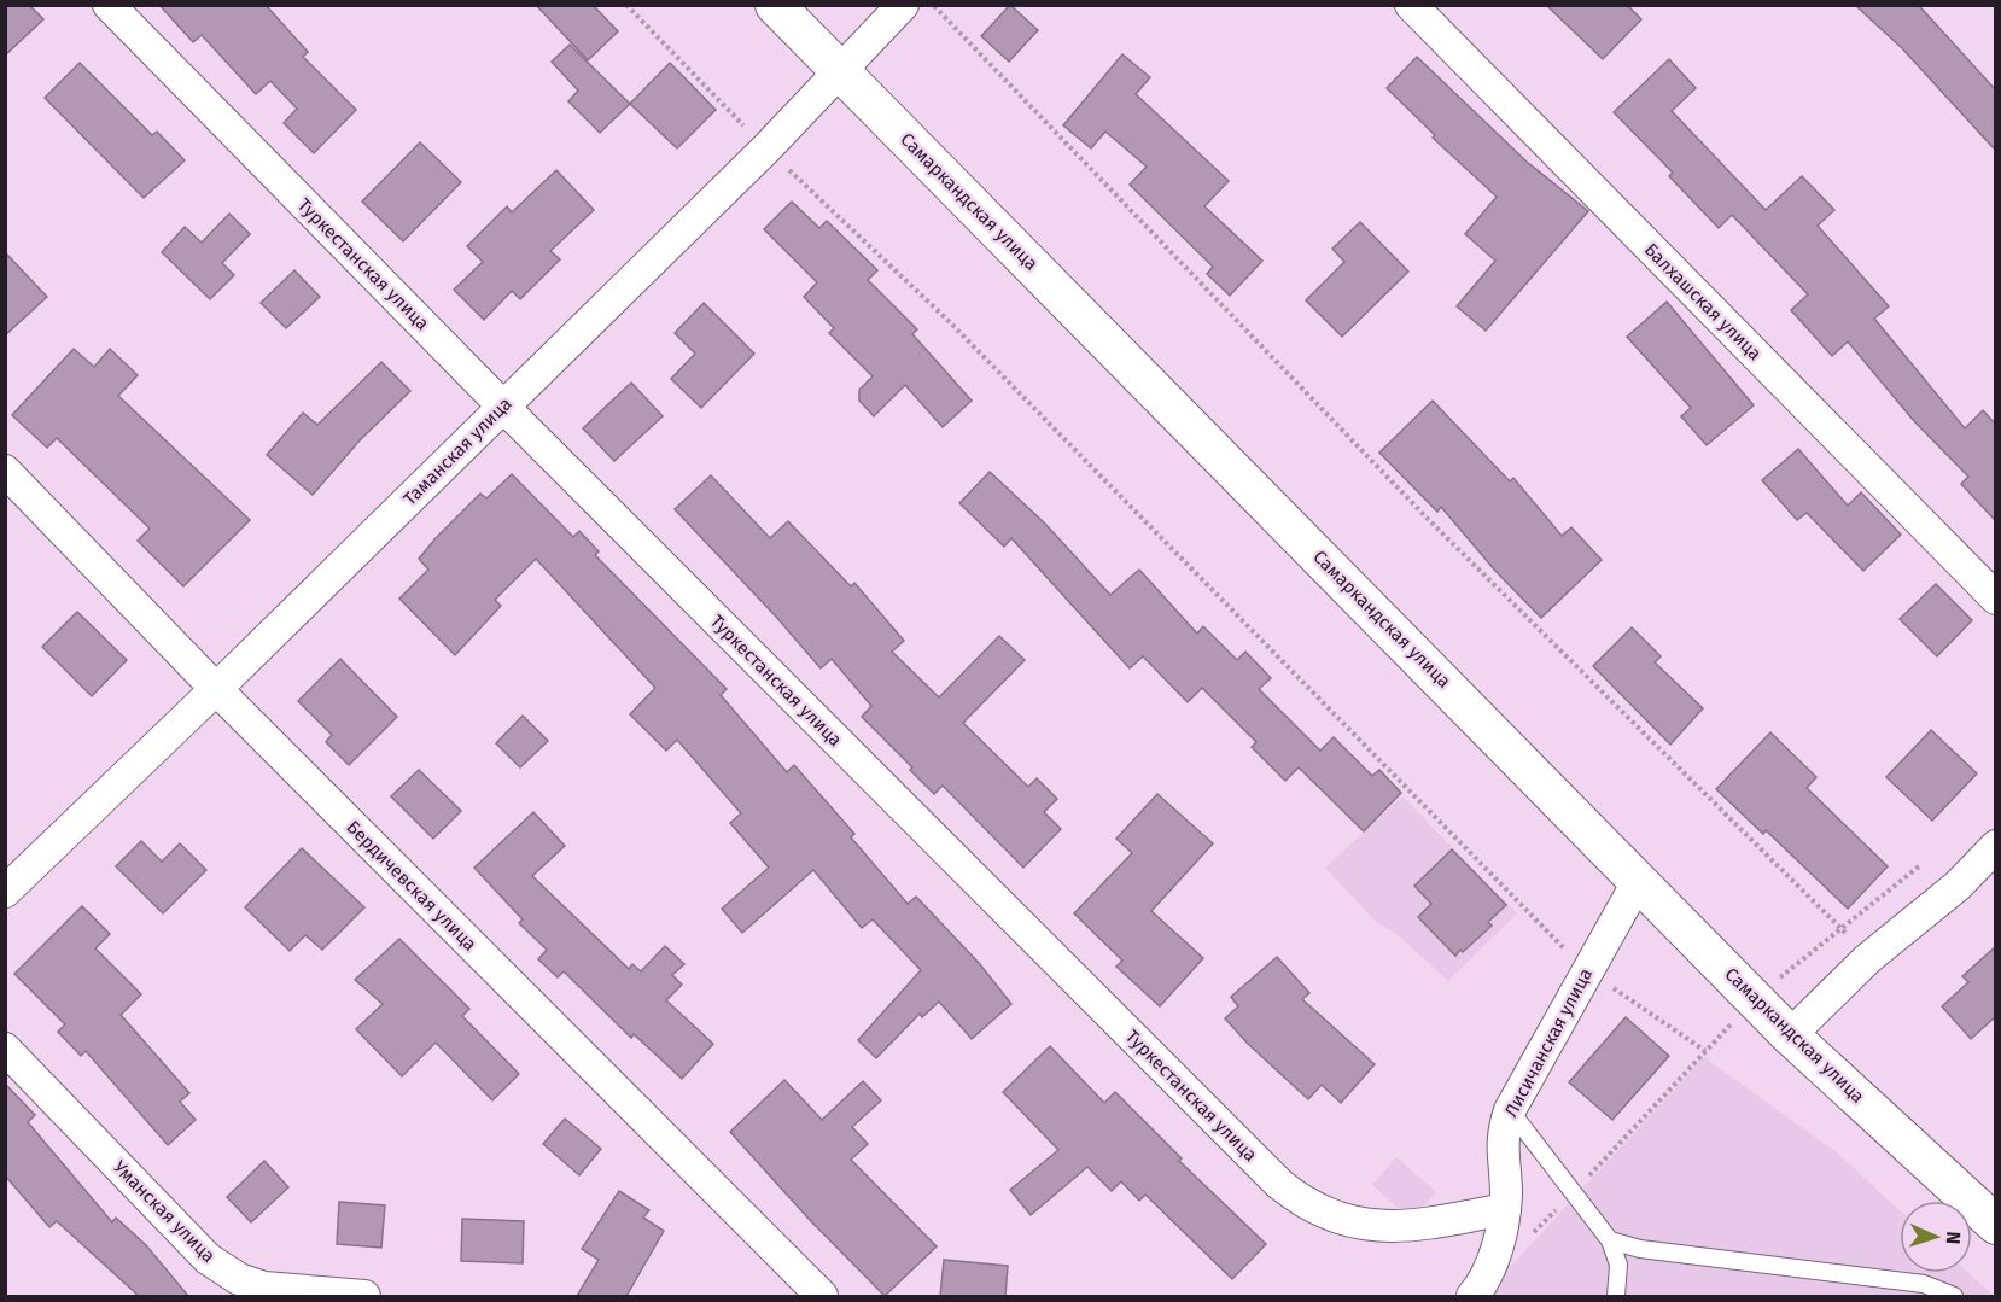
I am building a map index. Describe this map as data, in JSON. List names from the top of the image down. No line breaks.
{"streets":{"street":["Самаркандская улица","Туркестанская улица","Балхашская улица","Таманская улица","Бердичевская улица","Лисичанская улица","Уманская улица"]},"crossings":[["Самаркандская улица","Таманская улица"],["Самаркандская улица","Лисичанская улица"],["Туркестанская улица","Таманская улица"],["Туркестанская улица","Лисичанская улица"],["Таманская улица","Бердичевская улица"]],"north":"right"}
